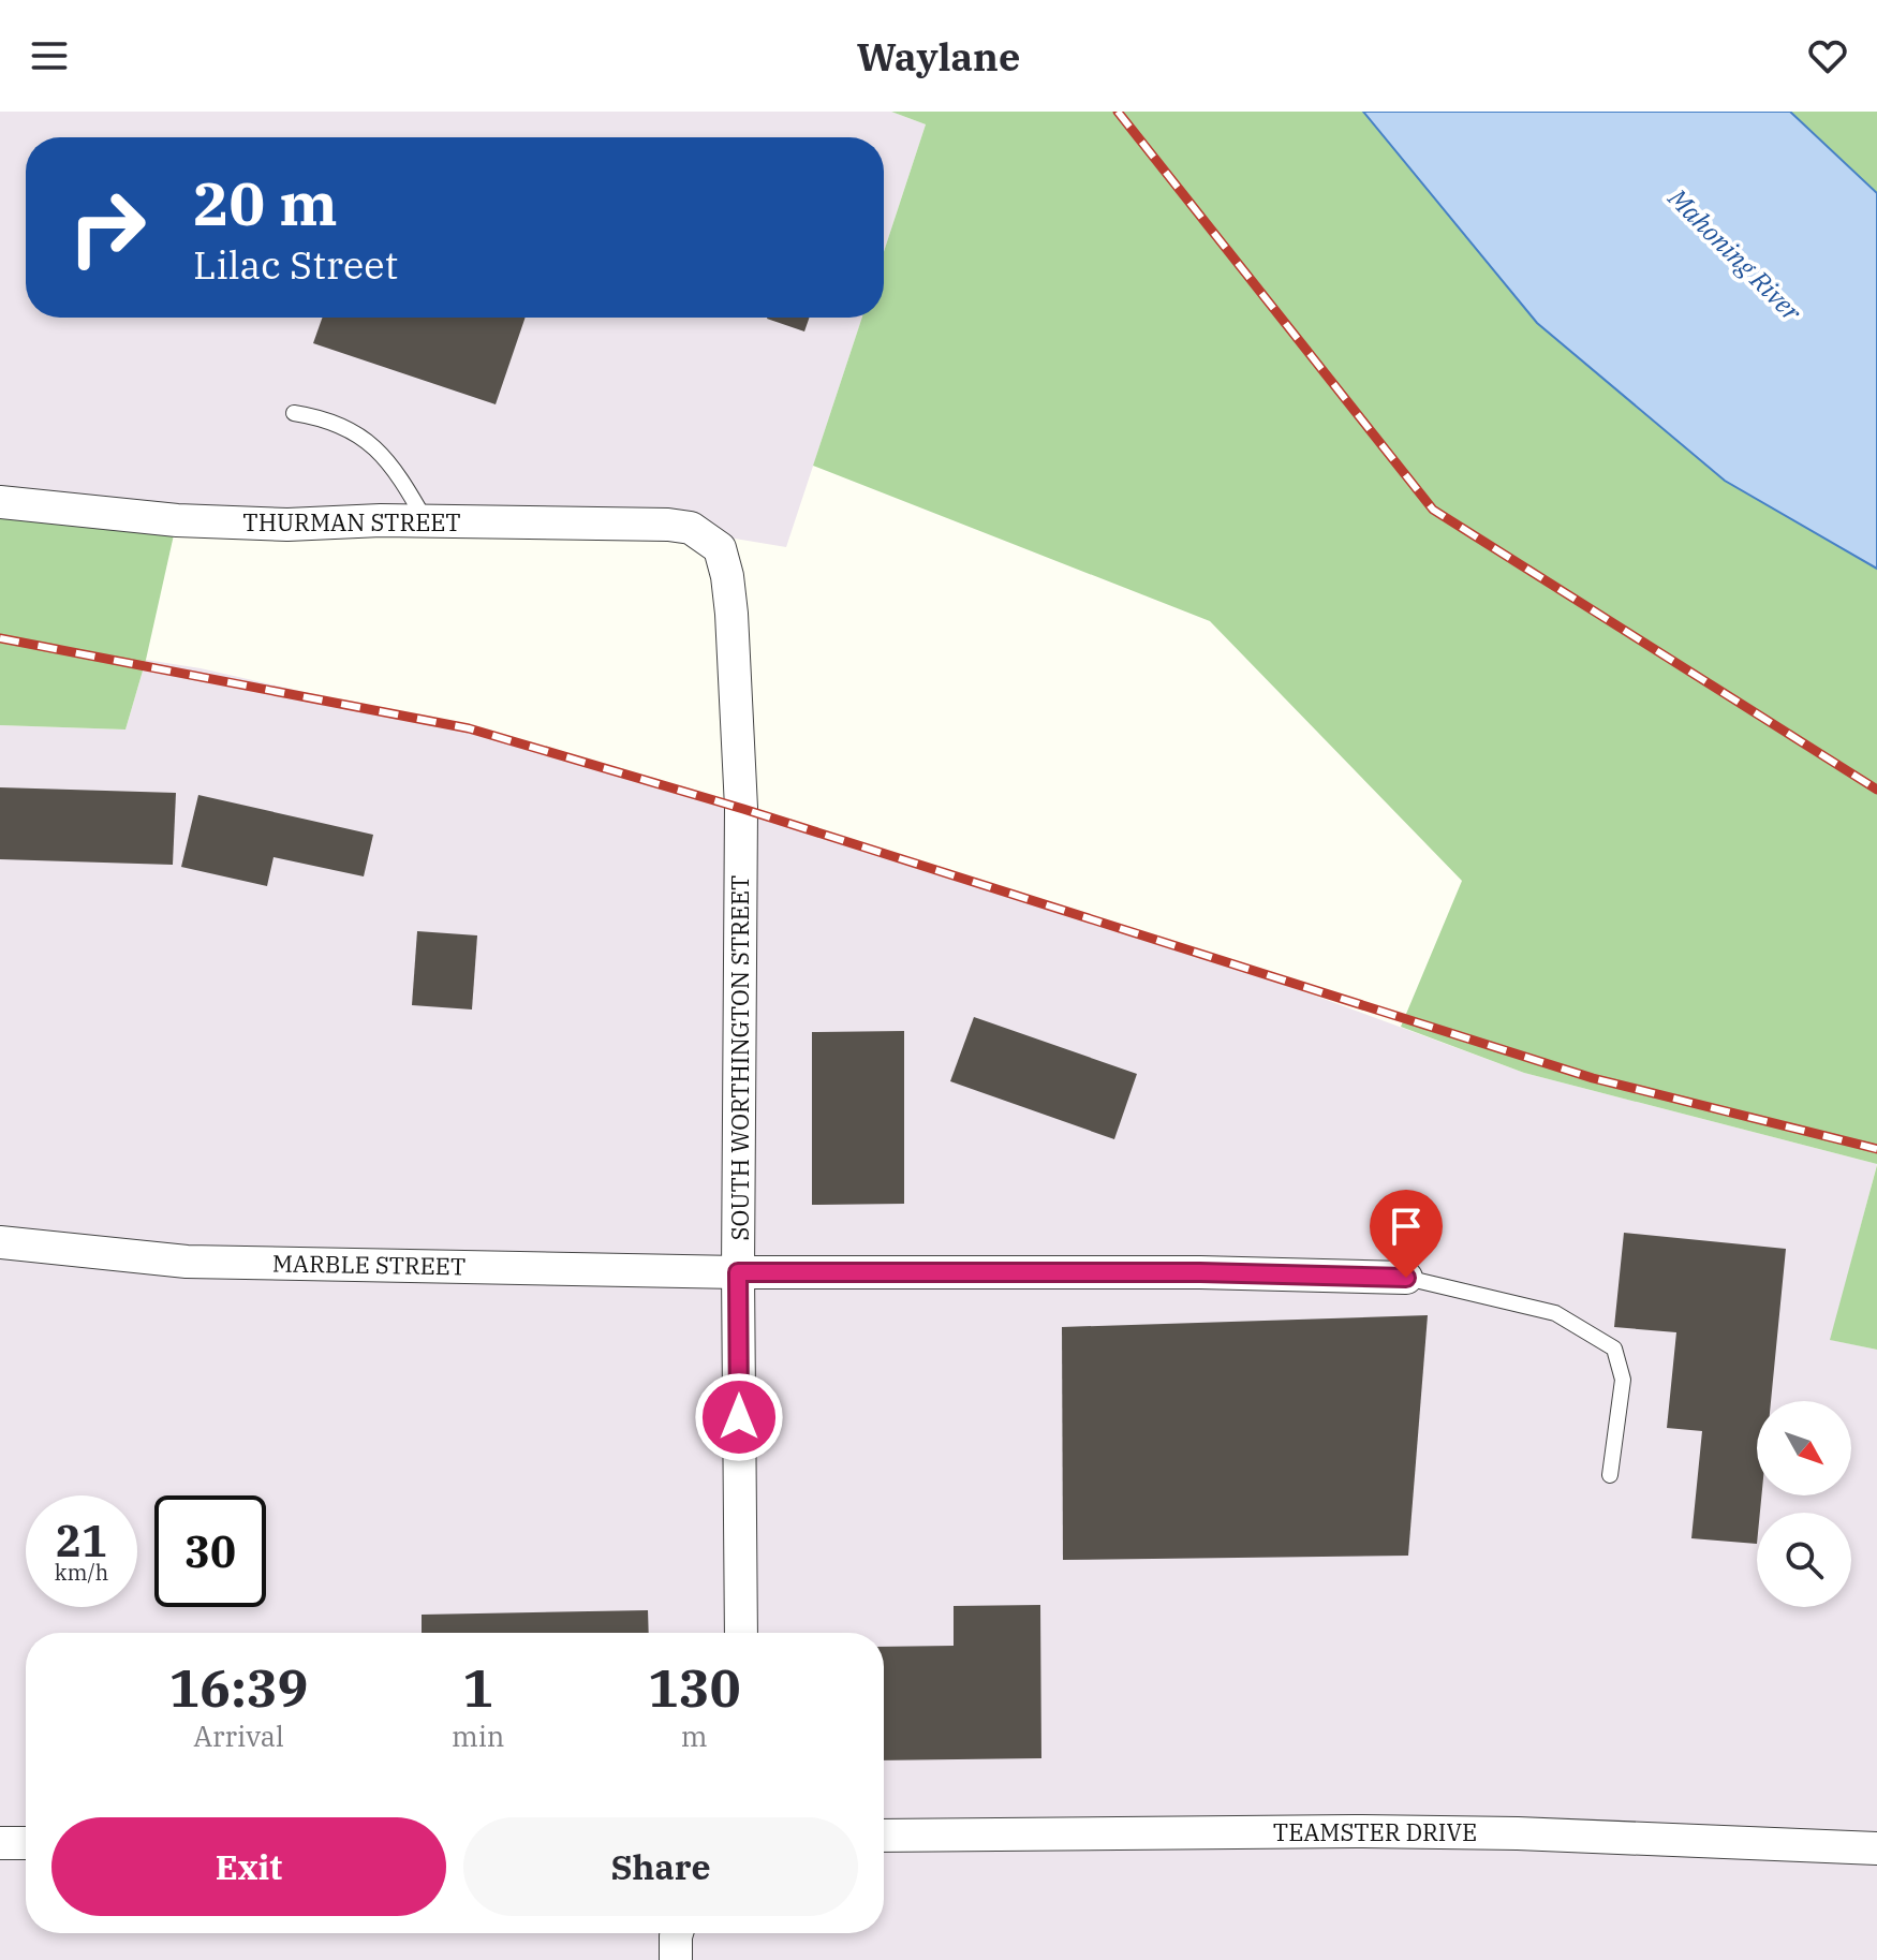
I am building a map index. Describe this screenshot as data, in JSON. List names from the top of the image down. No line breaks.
{"streets":{"street":["THURMAN STREET","SOUTH WORTHINGTON STREET","MARBLE STREET","TEAMSTER DRIVE"]},"crossings":[["THURMAN STREET","SOUTH WORTHINGTON STREET"],["SOUTH WORTHINGTON STREET","MARBLE STREET"]],"water":["Mahoning River"],"north":"bottom right","page":{"header":"Waylane","turn":["20 m","Lilac Street"],"speed":"21 km/h","limit":"30","eta":["16:39","Arrival","1","min","130","m"],"buttons":["Exit","Share"]}}
